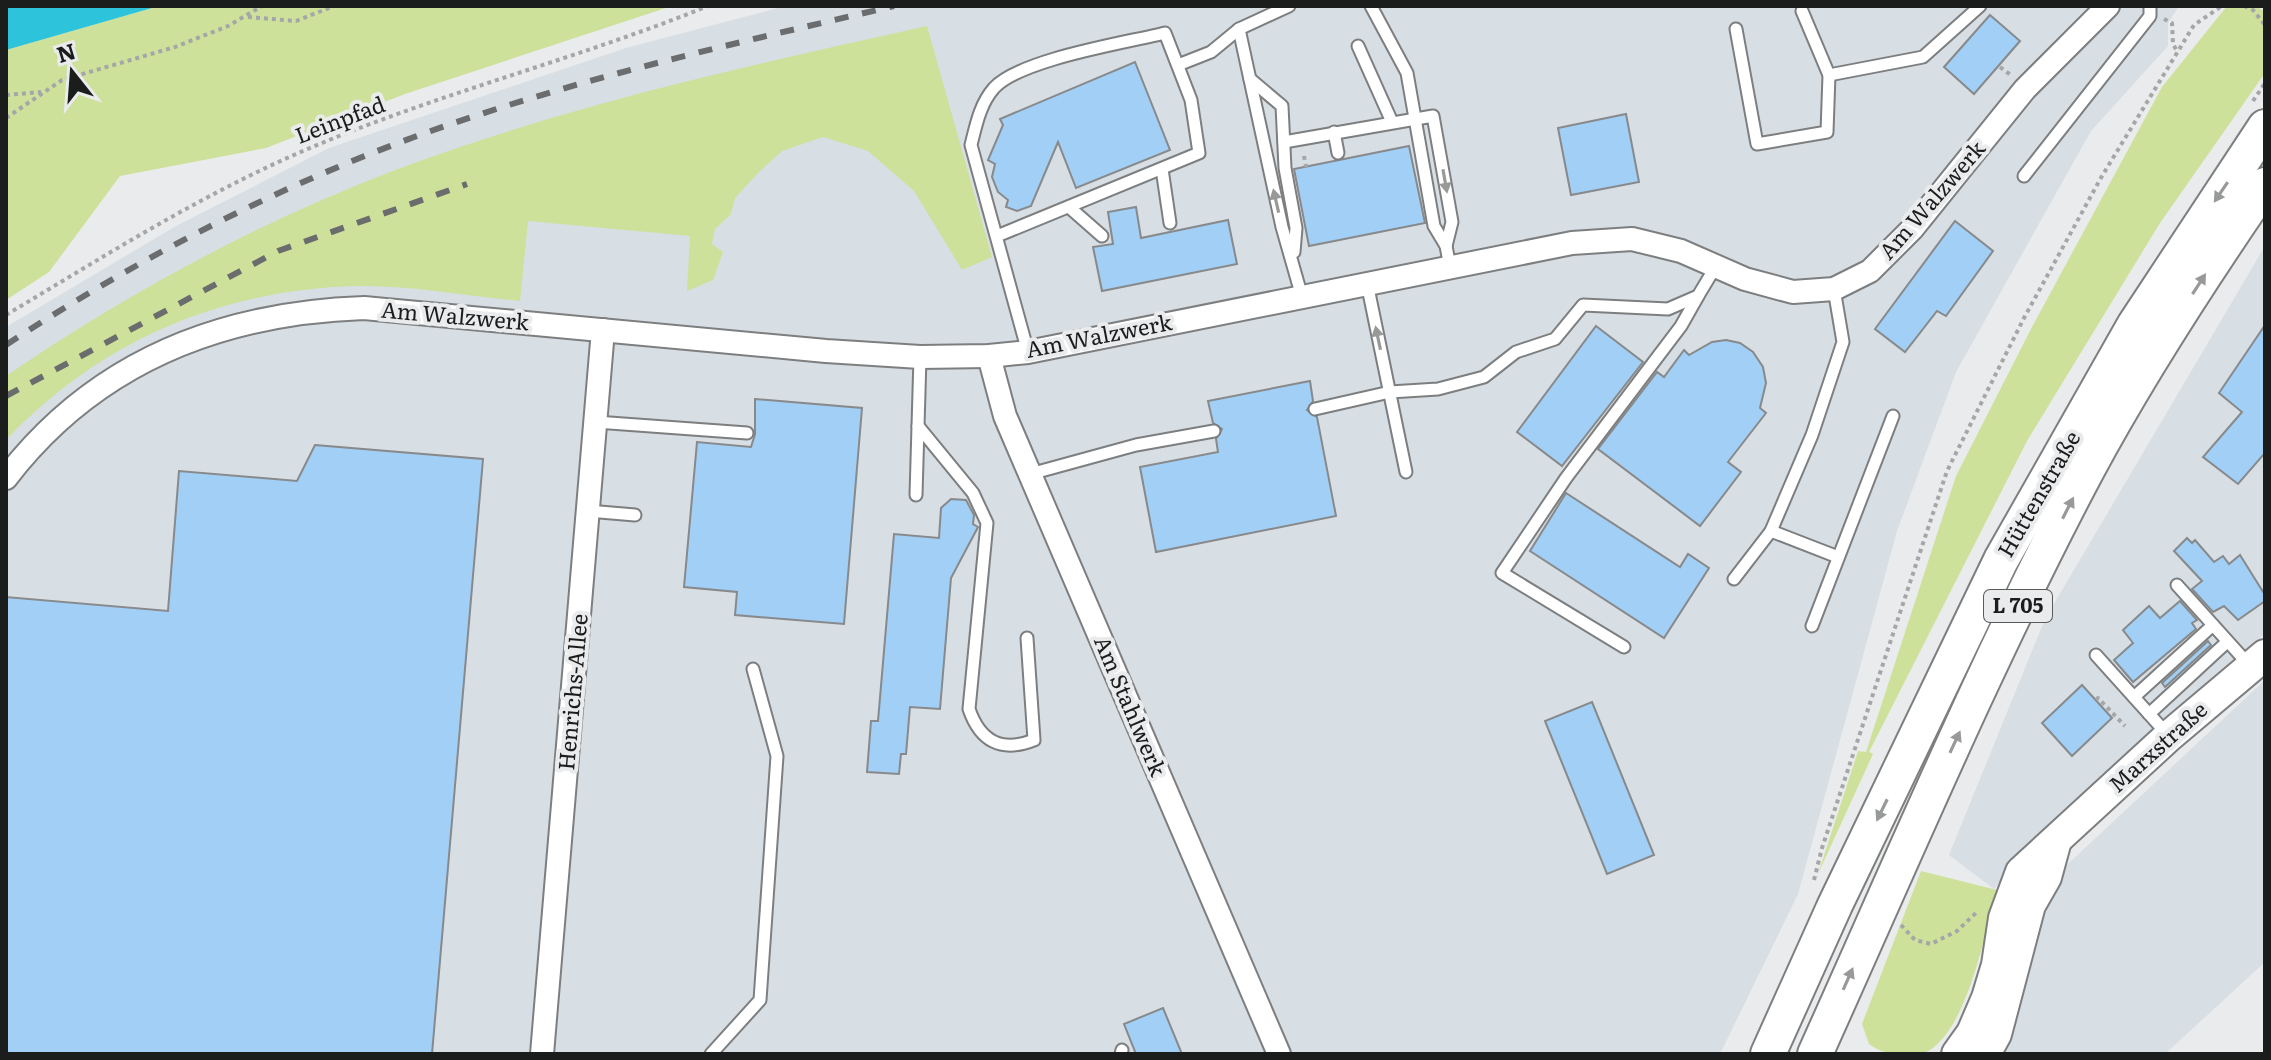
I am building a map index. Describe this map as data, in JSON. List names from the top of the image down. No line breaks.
{"streets":{"main road":["Hüttenstraße","L 705"],"street":["Am Walzwerk","Henrichs-Allee","Am Stahlwerk","Marxstraße"],"path":["Leinpfad"]},"crossings":[["Am Walzwerk","Henrichs-Allee"],["Am Walzwerk","Am Stahlwerk"]],"north":"top"}
